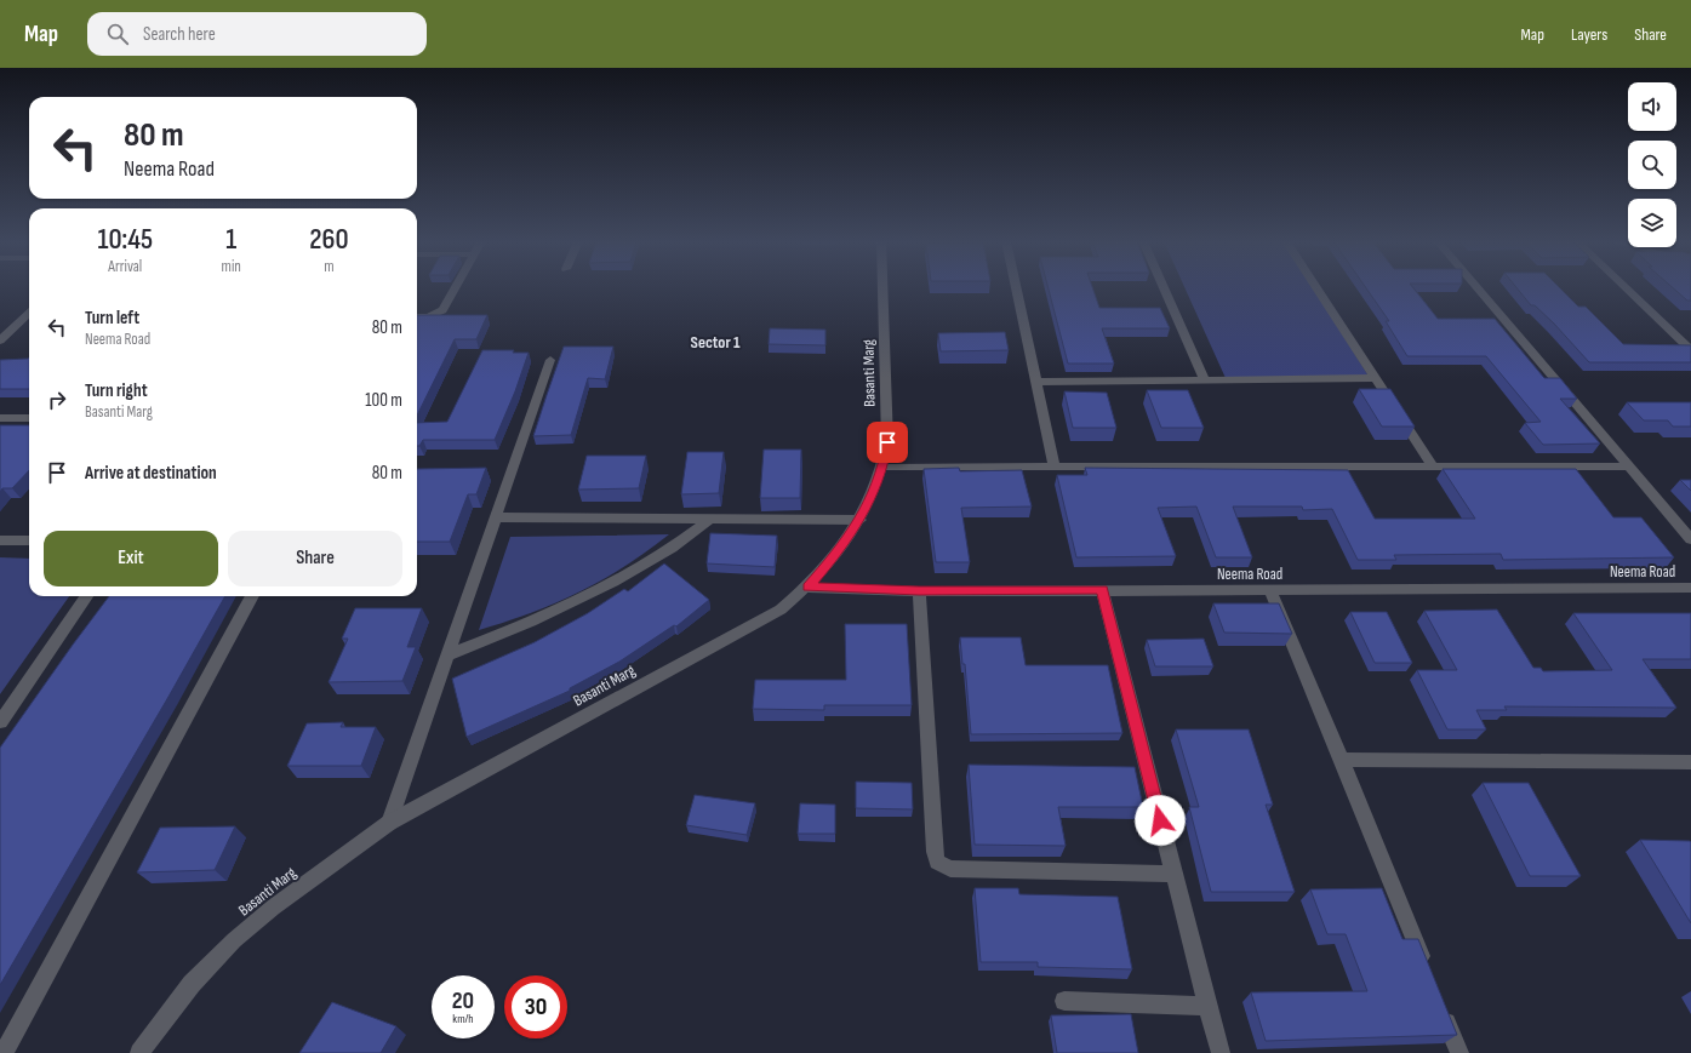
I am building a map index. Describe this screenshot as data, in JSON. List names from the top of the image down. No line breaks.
{"streets":{"street":["Basanti Marg","Neema Road"]},"crossings":[["Basanti Marg","Neema Road"]],"districts":["Sector 1"],"page":{"header":"Map","search":"Search here","nav":["Map","Layers","Share"],"turn":["80 m","Neema Road"],"eta":["10:45","Arrival","1","min","260","m"],"list":[{"name":"Turn left","note":"Neema Road","value":"80 m"},{"name":"Turn right","note":"Basanti Marg","value":"100 m"},{"name":"Arrive at destination","value":"80 m"}],"buttons":["Exit","Share"],"speed":"20 km/h","limit":"30"}}
